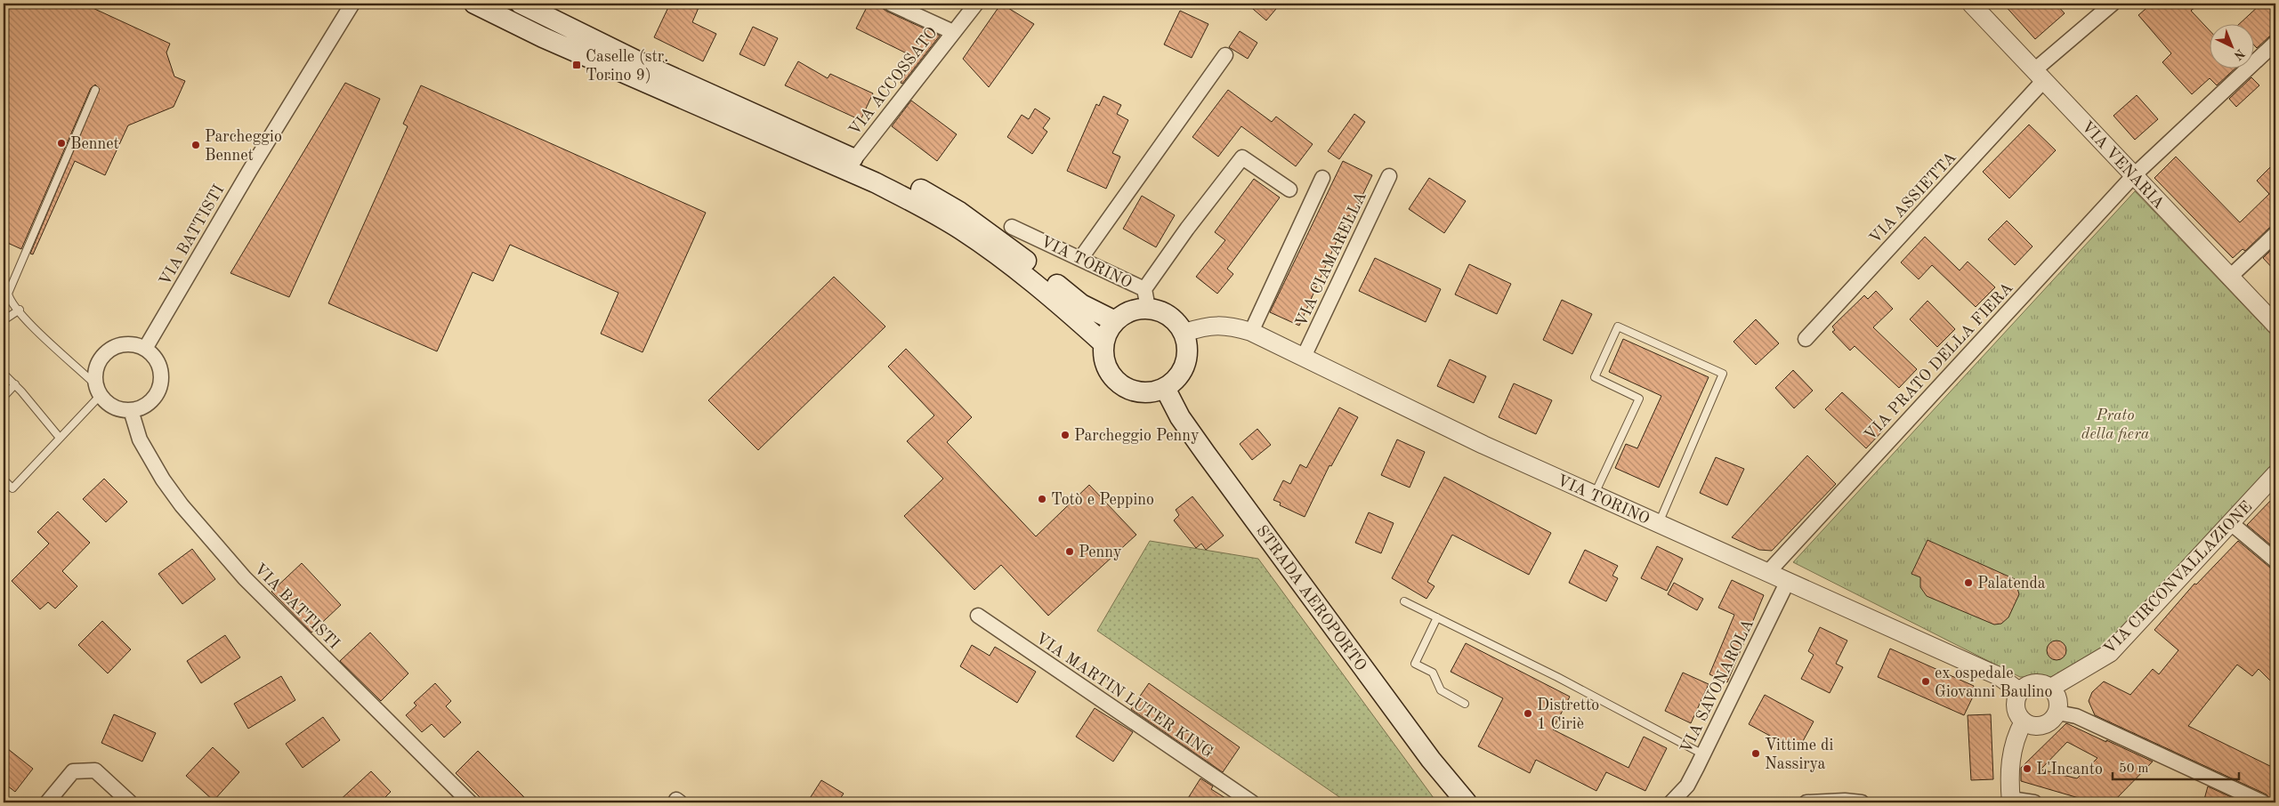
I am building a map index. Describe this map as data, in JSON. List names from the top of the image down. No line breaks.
{"streets":{"main road":["STRADA AEROPORTO"],"street":["VIA ACCOSSATO","VIA VENARIA","VIA ASSIETTA","VIA BATTISTI","VIA CIAMARELLA","VIA TORINO","VIA PRATO DELLA FIERA","VIA CIRCONVALLAZIONE","VIA SAVONAROLA","VIA MARTIN LUTER KING"]},"crossings":[["VIA VENARIA","VIA ASSIETTA"],["VIA VENARIA","VIA PRATO DELLA FIERA"],["VIA CIAMARELLA","VIA TORINO"],["VIA TORINO","VIA PRATO DELLA FIERA"],["VIA TORINO","VIA CIRCONVALLAZIONE"],["VIA TORINO","STRADA AEROPORTO"],["VIA TORINO","VIA SAVONAROLA"]],"parks":["Prato della fiera"],"places":{"transit":["Caselle (str. Torino 9)"],"other":["Bennet","Parcheggio Bennet","Parcheggio Penny","Totò e Peppino","Penny","Palatenda","ex ospedale Giovanni Baulino","Distretto 1 Ciriè","Vittime di Nassirya","L'Incanto"]},"scale_bar":"50 m","north":"bottom right"}
